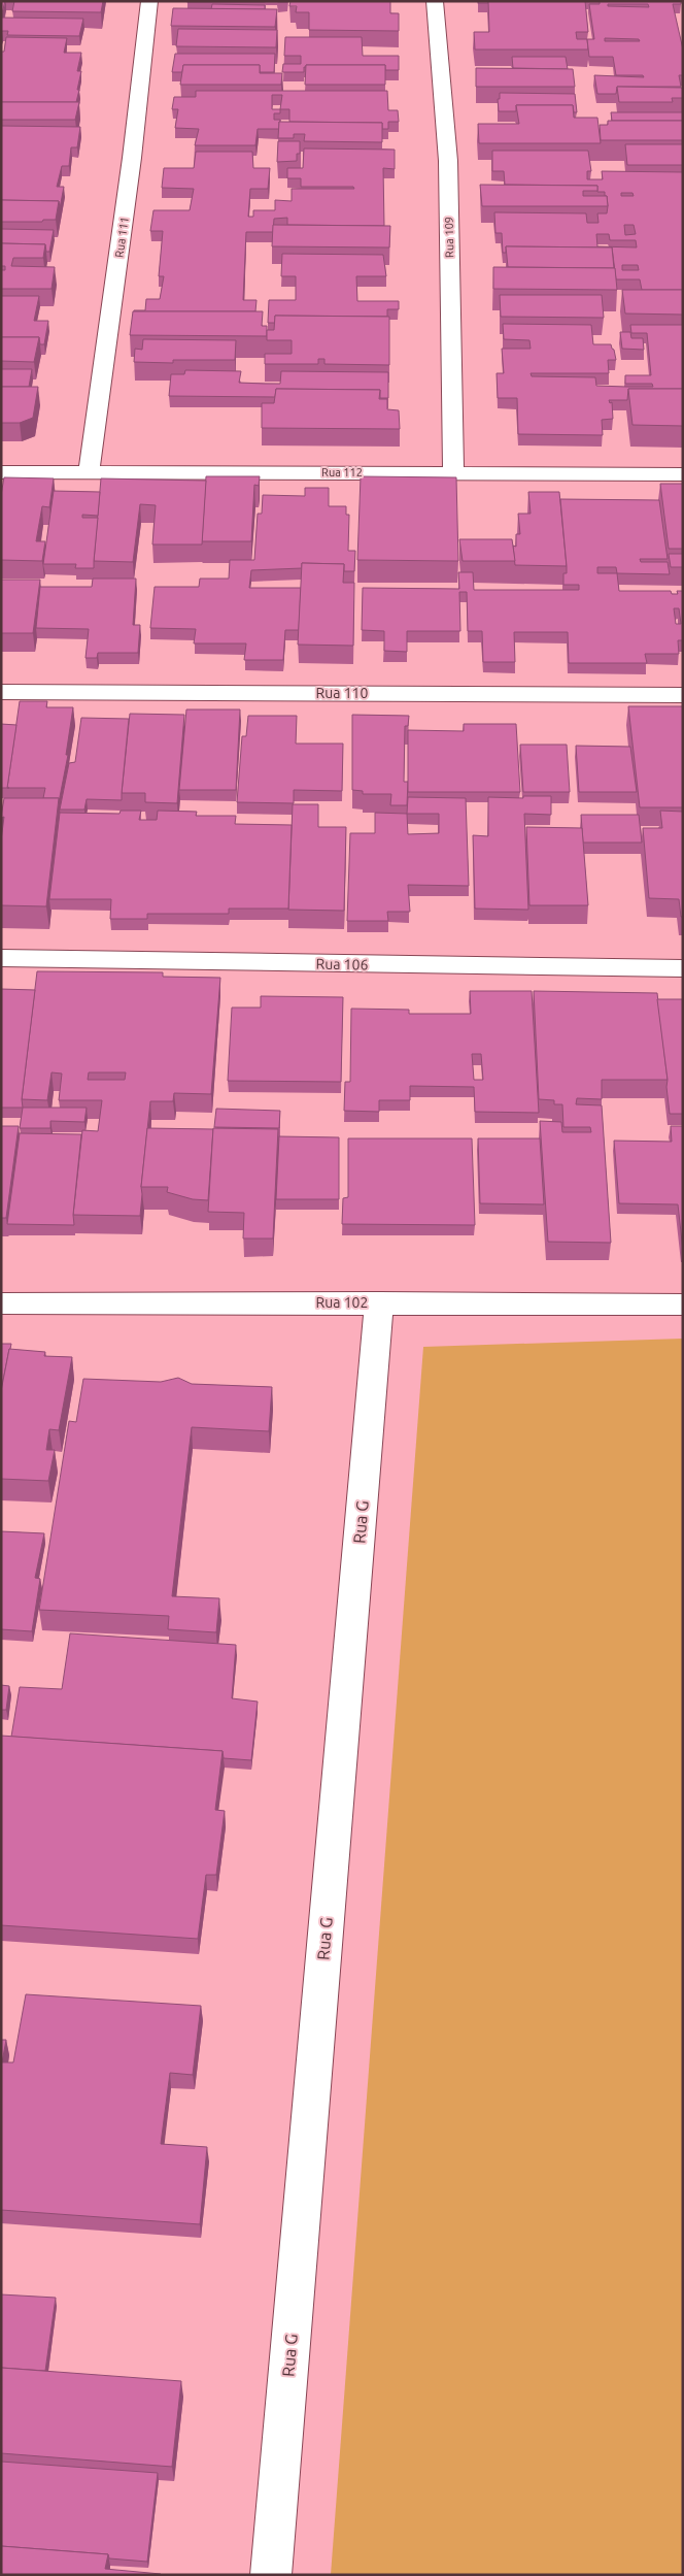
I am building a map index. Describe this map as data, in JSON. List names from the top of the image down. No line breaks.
{"streets":{"street":["Rua 111","Rua 109","Rua 112","Rua 110","Rua 106","Rua 102","Rua G"]},"crossings":[["Rua 111","Rua 112"],["Rua 109","Rua 112"],["Rua 102","Rua G"]]}
